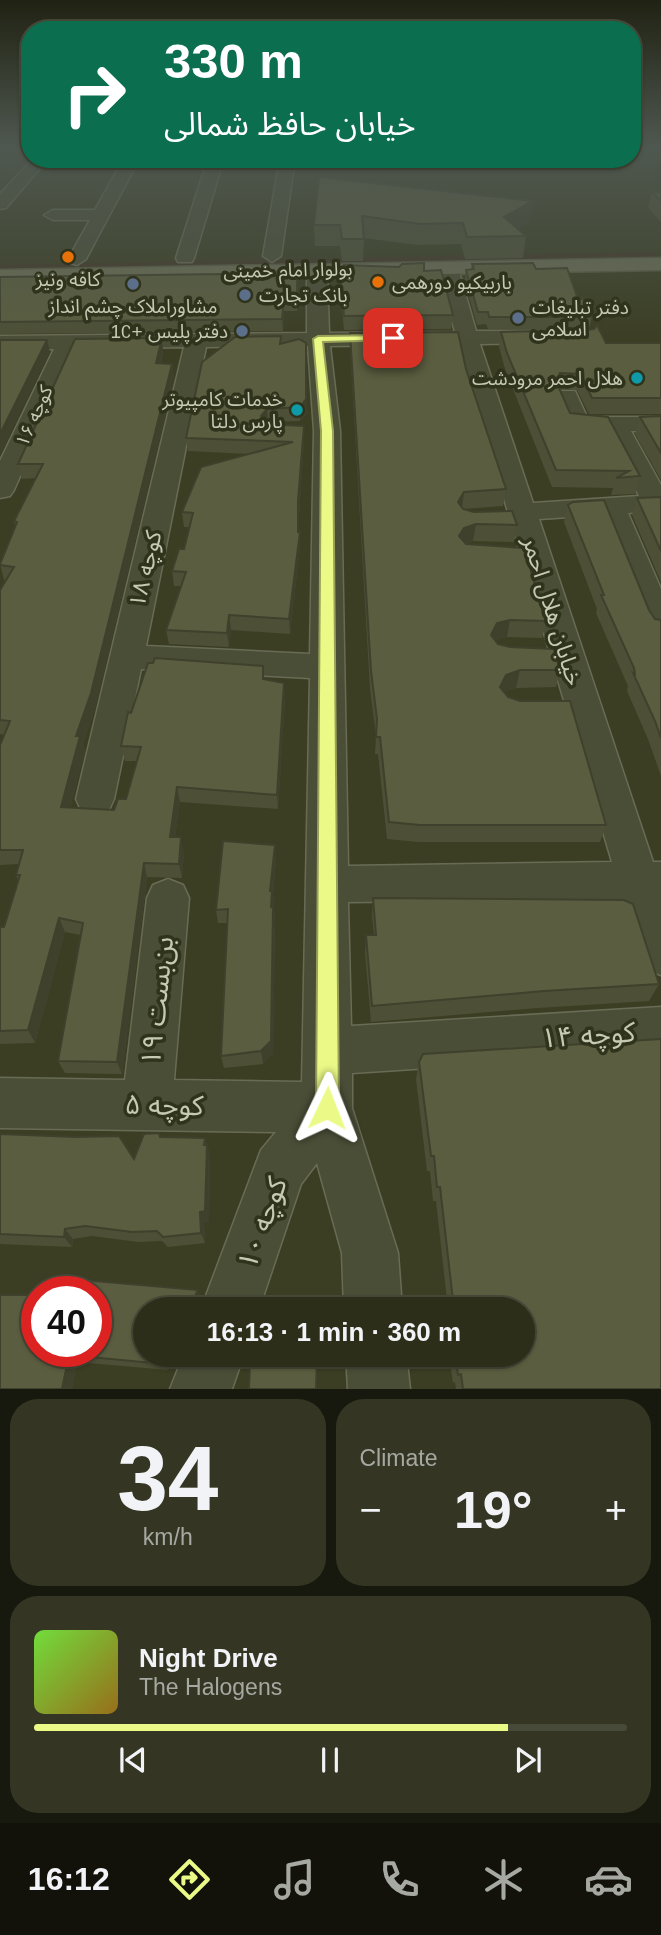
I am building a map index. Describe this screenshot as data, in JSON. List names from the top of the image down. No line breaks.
{"streets":{"main road":["بولوار امام خمینی"],"street":["کوچه ۱۶","کوچه ۱۸","خیابان هلال احمر","بن‌بست ۱۹","کوچه ۱۴","کوچه ۵","کوچه ۱۰"]},"crossings":[["بولوار امام خمینی","خیابان هلال احمر"],["بن‌بست ۱۹","کوچه ۵"],["کوچه ۵","کوچه ۱۰"]],"places":["کافه ونیز","باربیکیو دورهمی","مشاوراملاک چشم انداز","بانک تجارت","دفتر تبلیغات اسلامی","دفتر پلیس +10","هلال احمر مرودشت","خدمات کامپیوتر پارس دلتا"],"page":{"turn":["330 m","خیابان حافظ شمالی"],"limit":"40","trip":"16:13 · 1 min · 360 m","tile":[["34","km/h"],"Climate"],"heat":["−","19°","+"],"song":["Night Drive","The Halogens"],"tabs":"16:12"}}
